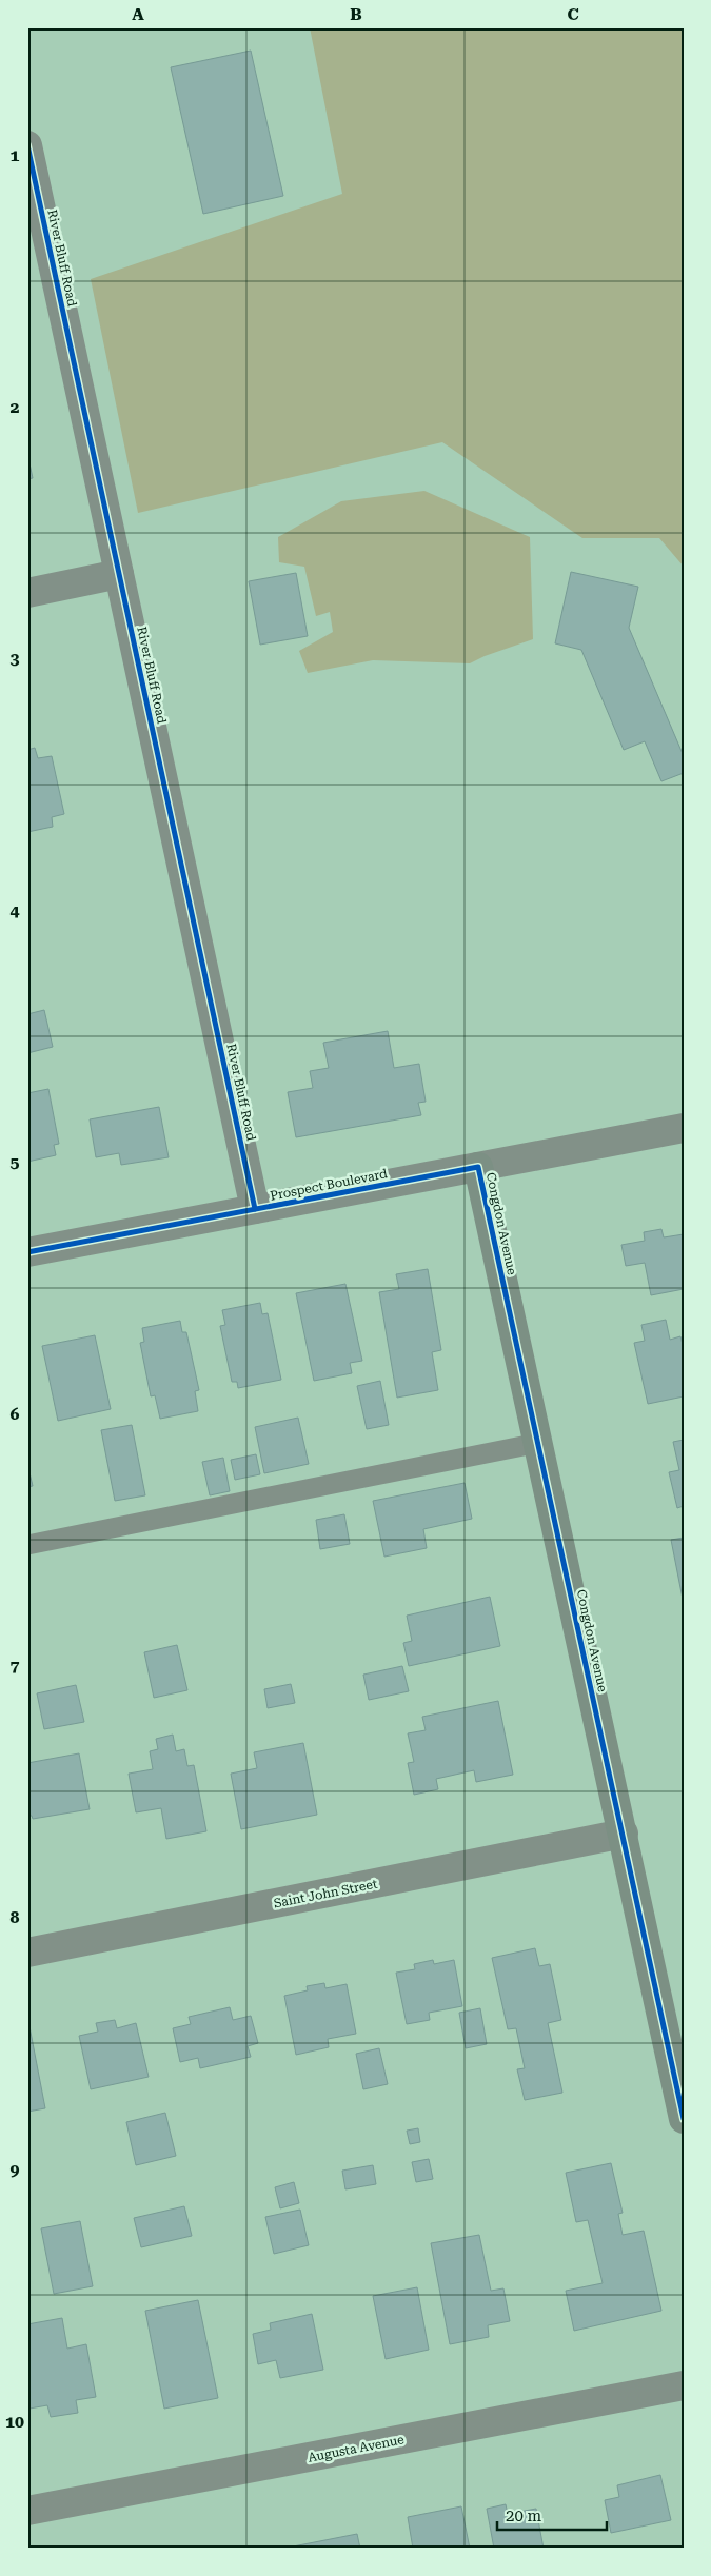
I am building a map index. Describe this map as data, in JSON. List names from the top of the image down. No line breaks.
{"streets":{"street":["River Bluff Road","Prospect Boulevard","Congdon Avenue","Saint John Street","Augusta Avenue"]},"crossings":[["River Bluff Road","Prospect Boulevard"],["Prospect Boulevard","Congdon Avenue"],["Congdon Avenue","Saint John Street"]],"scale_bar":"20 m","grid":{"columns":["A","B","C"],"rows":["1","2","3","4","5","6","7","8","9","10"]}}
